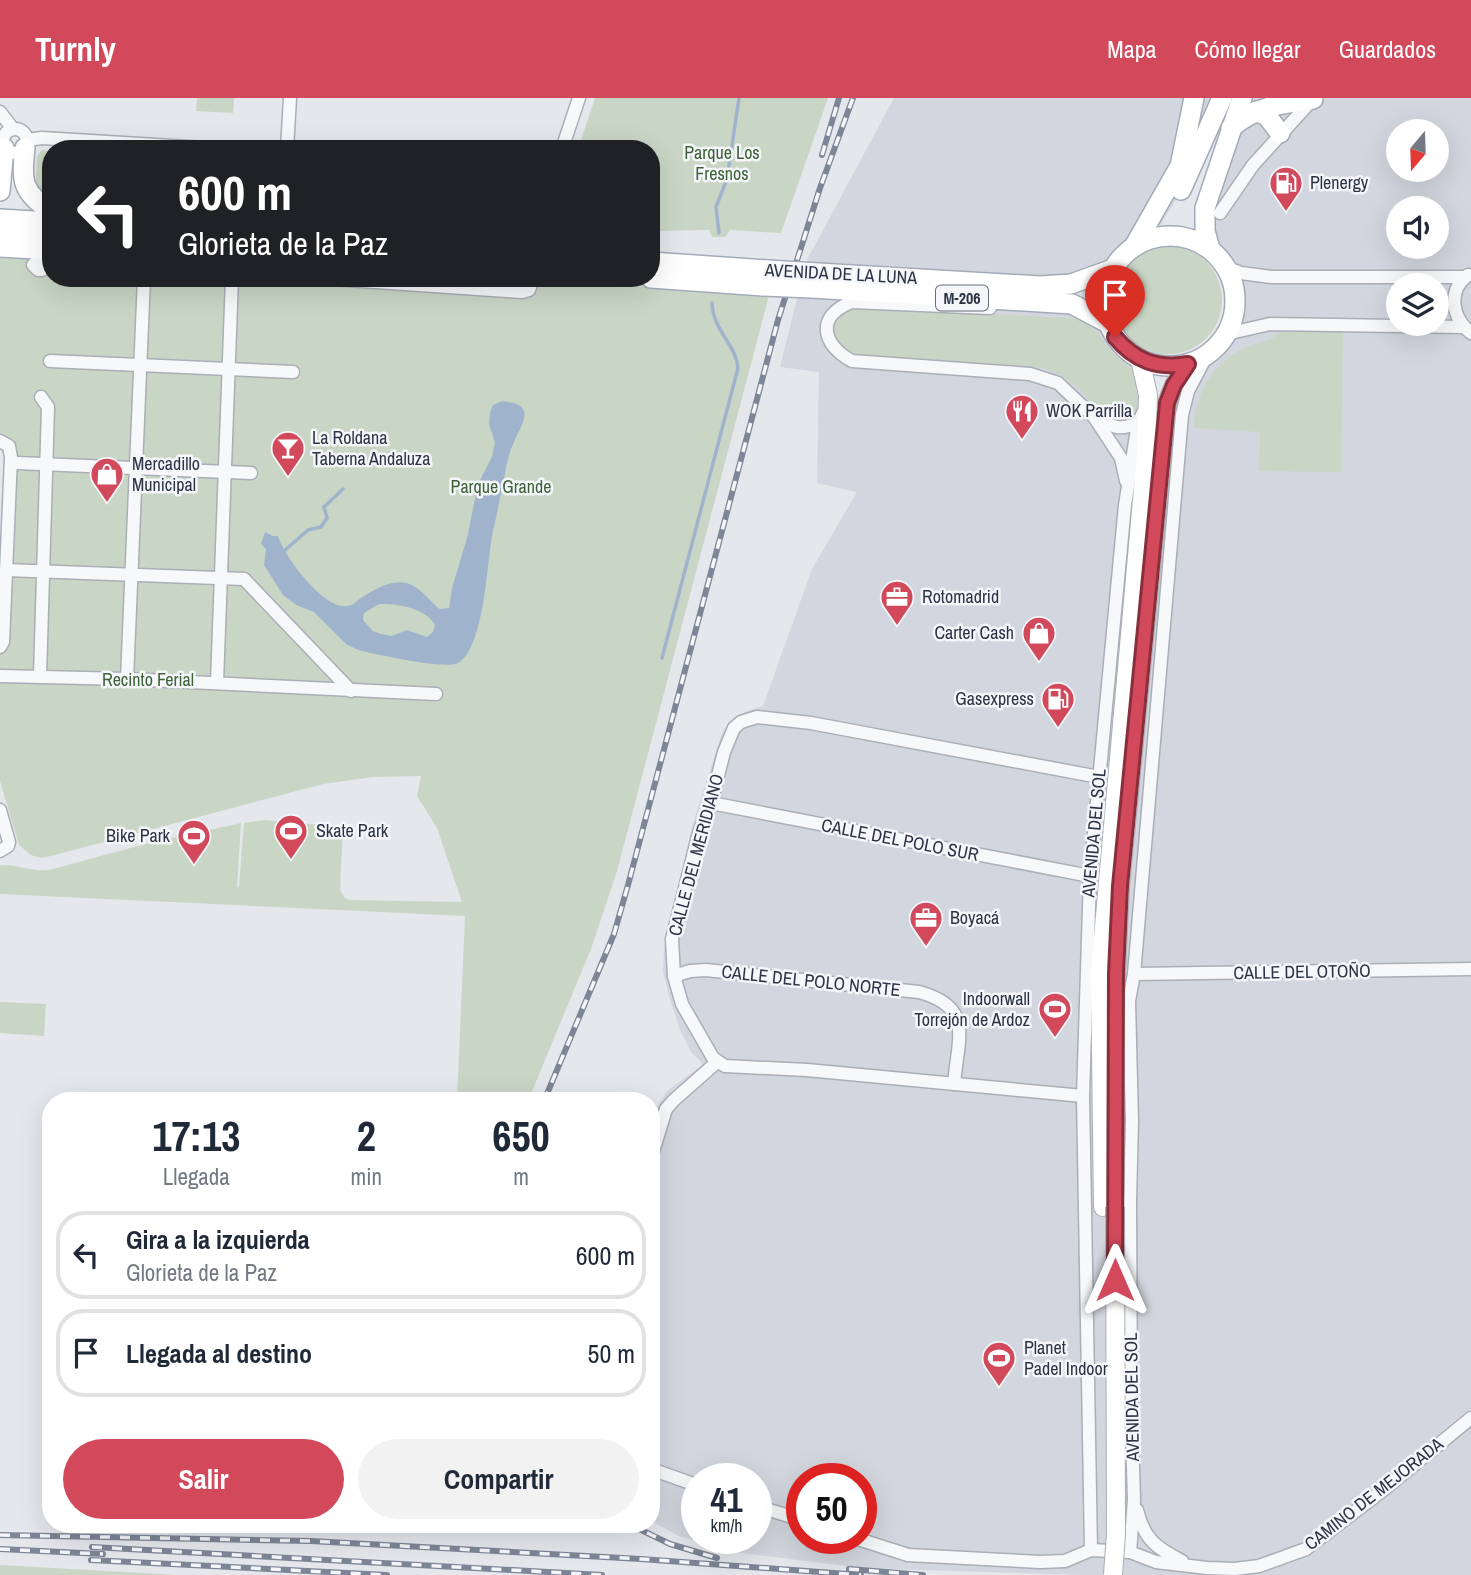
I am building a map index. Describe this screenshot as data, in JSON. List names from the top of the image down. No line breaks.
{"streets":{"main road":["AVENIDA DE LA LUNA","M-206","AVENIDA DEL SOL"],"street":["CALLE DEL POLO SUR","CALLE DEL MERIDIANO","CALLE DEL OTOÑO","CALLE DEL POLO NORTE","CAMINO DE MEJORADA"]},"crossings":[["AVENIDA DE LA LUNA","M-206"],["AVENIDA DE LA LUNA","AVENIDA DEL SOL"],["M-206","AVENIDA DEL SOL"],["AVENIDA DEL SOL","CALLE DEL POLO SUR"],["AVENIDA DEL SOL","CALLE DEL MERIDIANO"],["AVENIDA DEL SOL","CALLE DEL OTOÑO"],["AVENIDA DEL SOL","CAMINO DE MEJORADA"],["CALLE DEL POLO SUR","CALLE DEL MERIDIANO"],["CALLE DEL MERIDIANO","CALLE DEL POLO NORTE"]],"parks":["Parque Los Fresnos","Parque Grande","Recinto Ferial"],"places":{"fuel station":["Plenergy","Gasexpress"],"restaurant":["WOK Parrilla"],"bar":["La Roldana Taberna Andaluza"],"shop":["Mercadillo Municipal","Carter Cash"],"office":["Rotomadrid","Boyacá"],"sports":["Skate Park","Bike Park","Indoorwall Torrejón de Ardoz","Planet Padel Indoor"]},"north":"bottom","page":{"header":"Turnly","nav":["Mapa","Cómo llegar","Guardados"],"turn":["600 m","Glorieta de la Paz"],"eta":["17:13","Llegada","2","min","650","m"],"list":[{"name":"Gira a la izquierda","note":"Glorieta de la Paz","value":"600 m"},{"name":"Llegada al destino","value":"50 m"}],"buttons":["Salir","Compartir"],"speed":"41 km/h","limit":"50"}}
